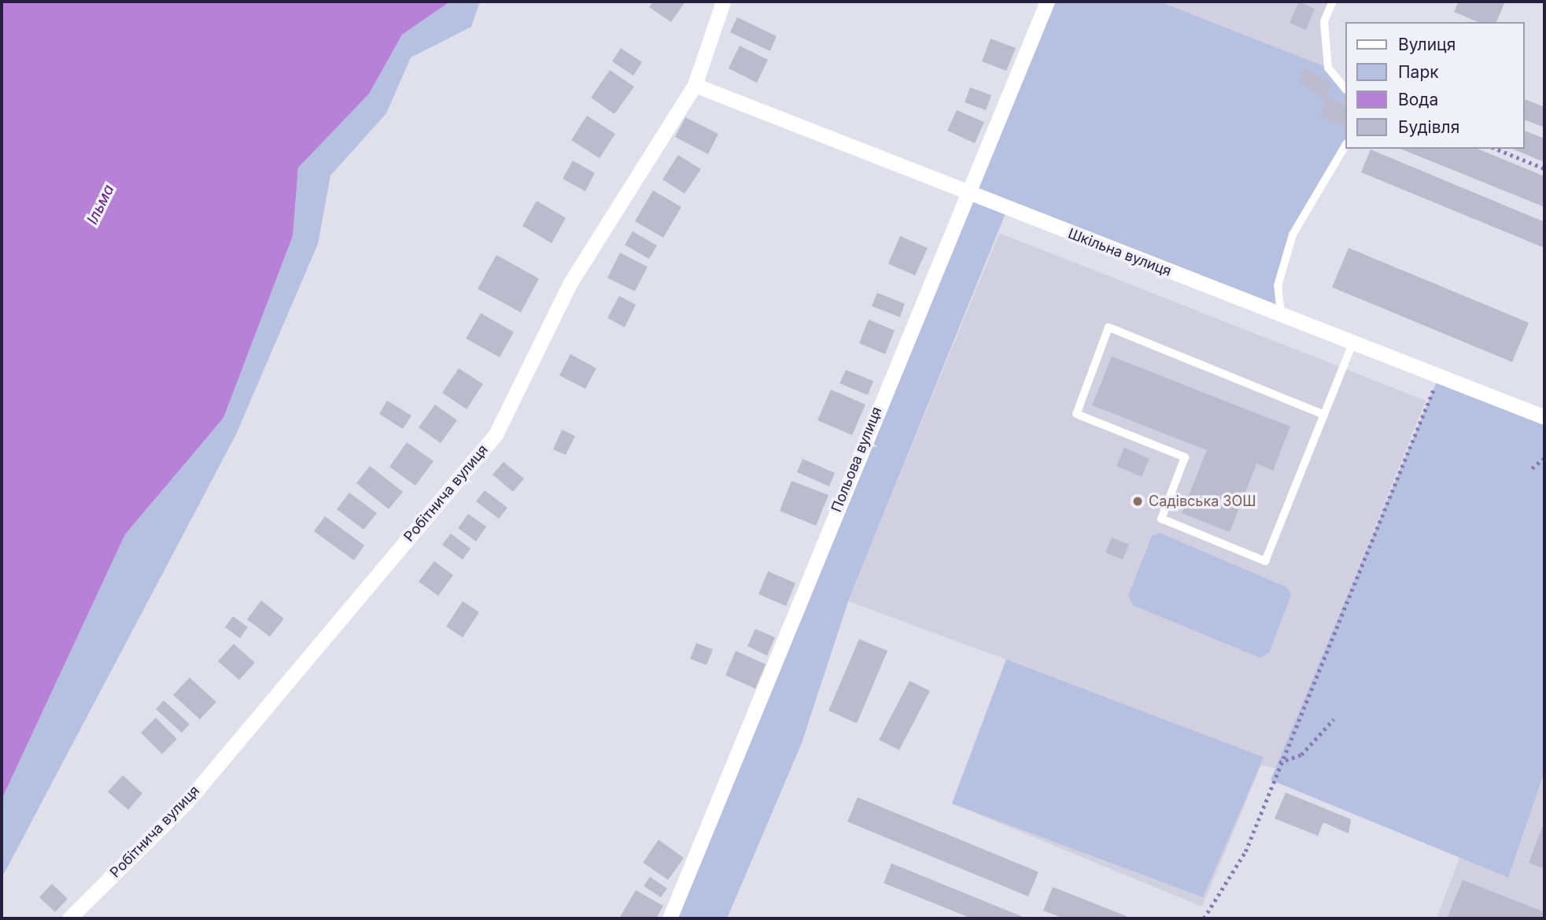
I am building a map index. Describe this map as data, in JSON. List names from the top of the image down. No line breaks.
{"streets":{"street":["Шкільна вулиця","Польова вулиця","Робітнича вулиця"]},"crossings":[["Шкільна вулиця","Польова вулиця"],["Шкільна вулиця","Робітнича вулиця"]],"water":["Ільма"],"places":["Садівська ЗОШ"],"legend":["Вулиця","Парк","Вода","Будівля"]}
